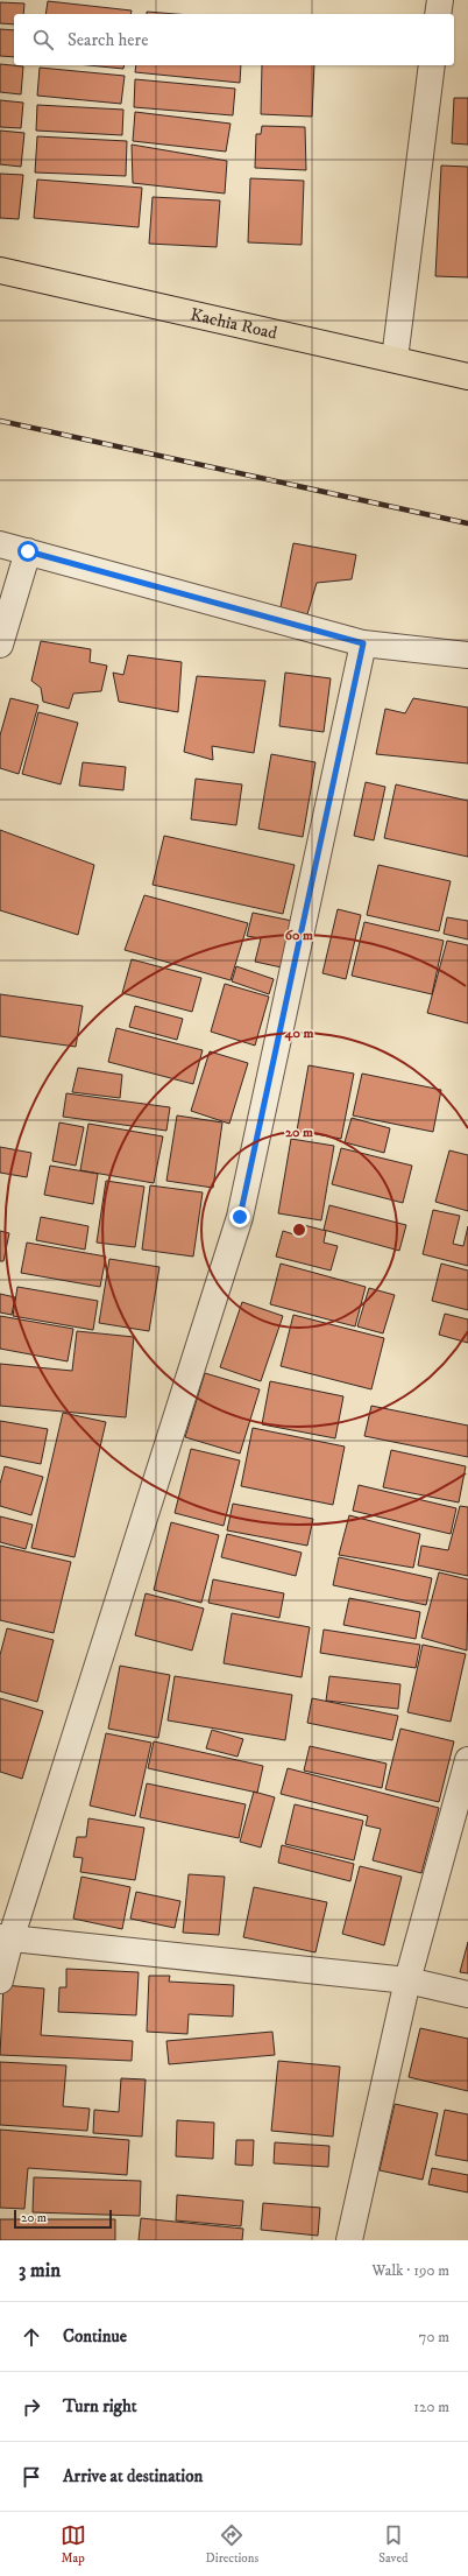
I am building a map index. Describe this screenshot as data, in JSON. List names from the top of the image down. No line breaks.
{"streets":{"main road":["Kachia Road"]},"scale_bar":"20 m","page":{"search":"Search here","scale":"20 m","heading":["3 min","Walk · 190 m"],"list":[["Continue","70 m"],["Turn right","120 m"],"Arrive at destination"],"nav":["Map","Directions","Saved"]},"rings":["60 m","40 m","20 m"]}
